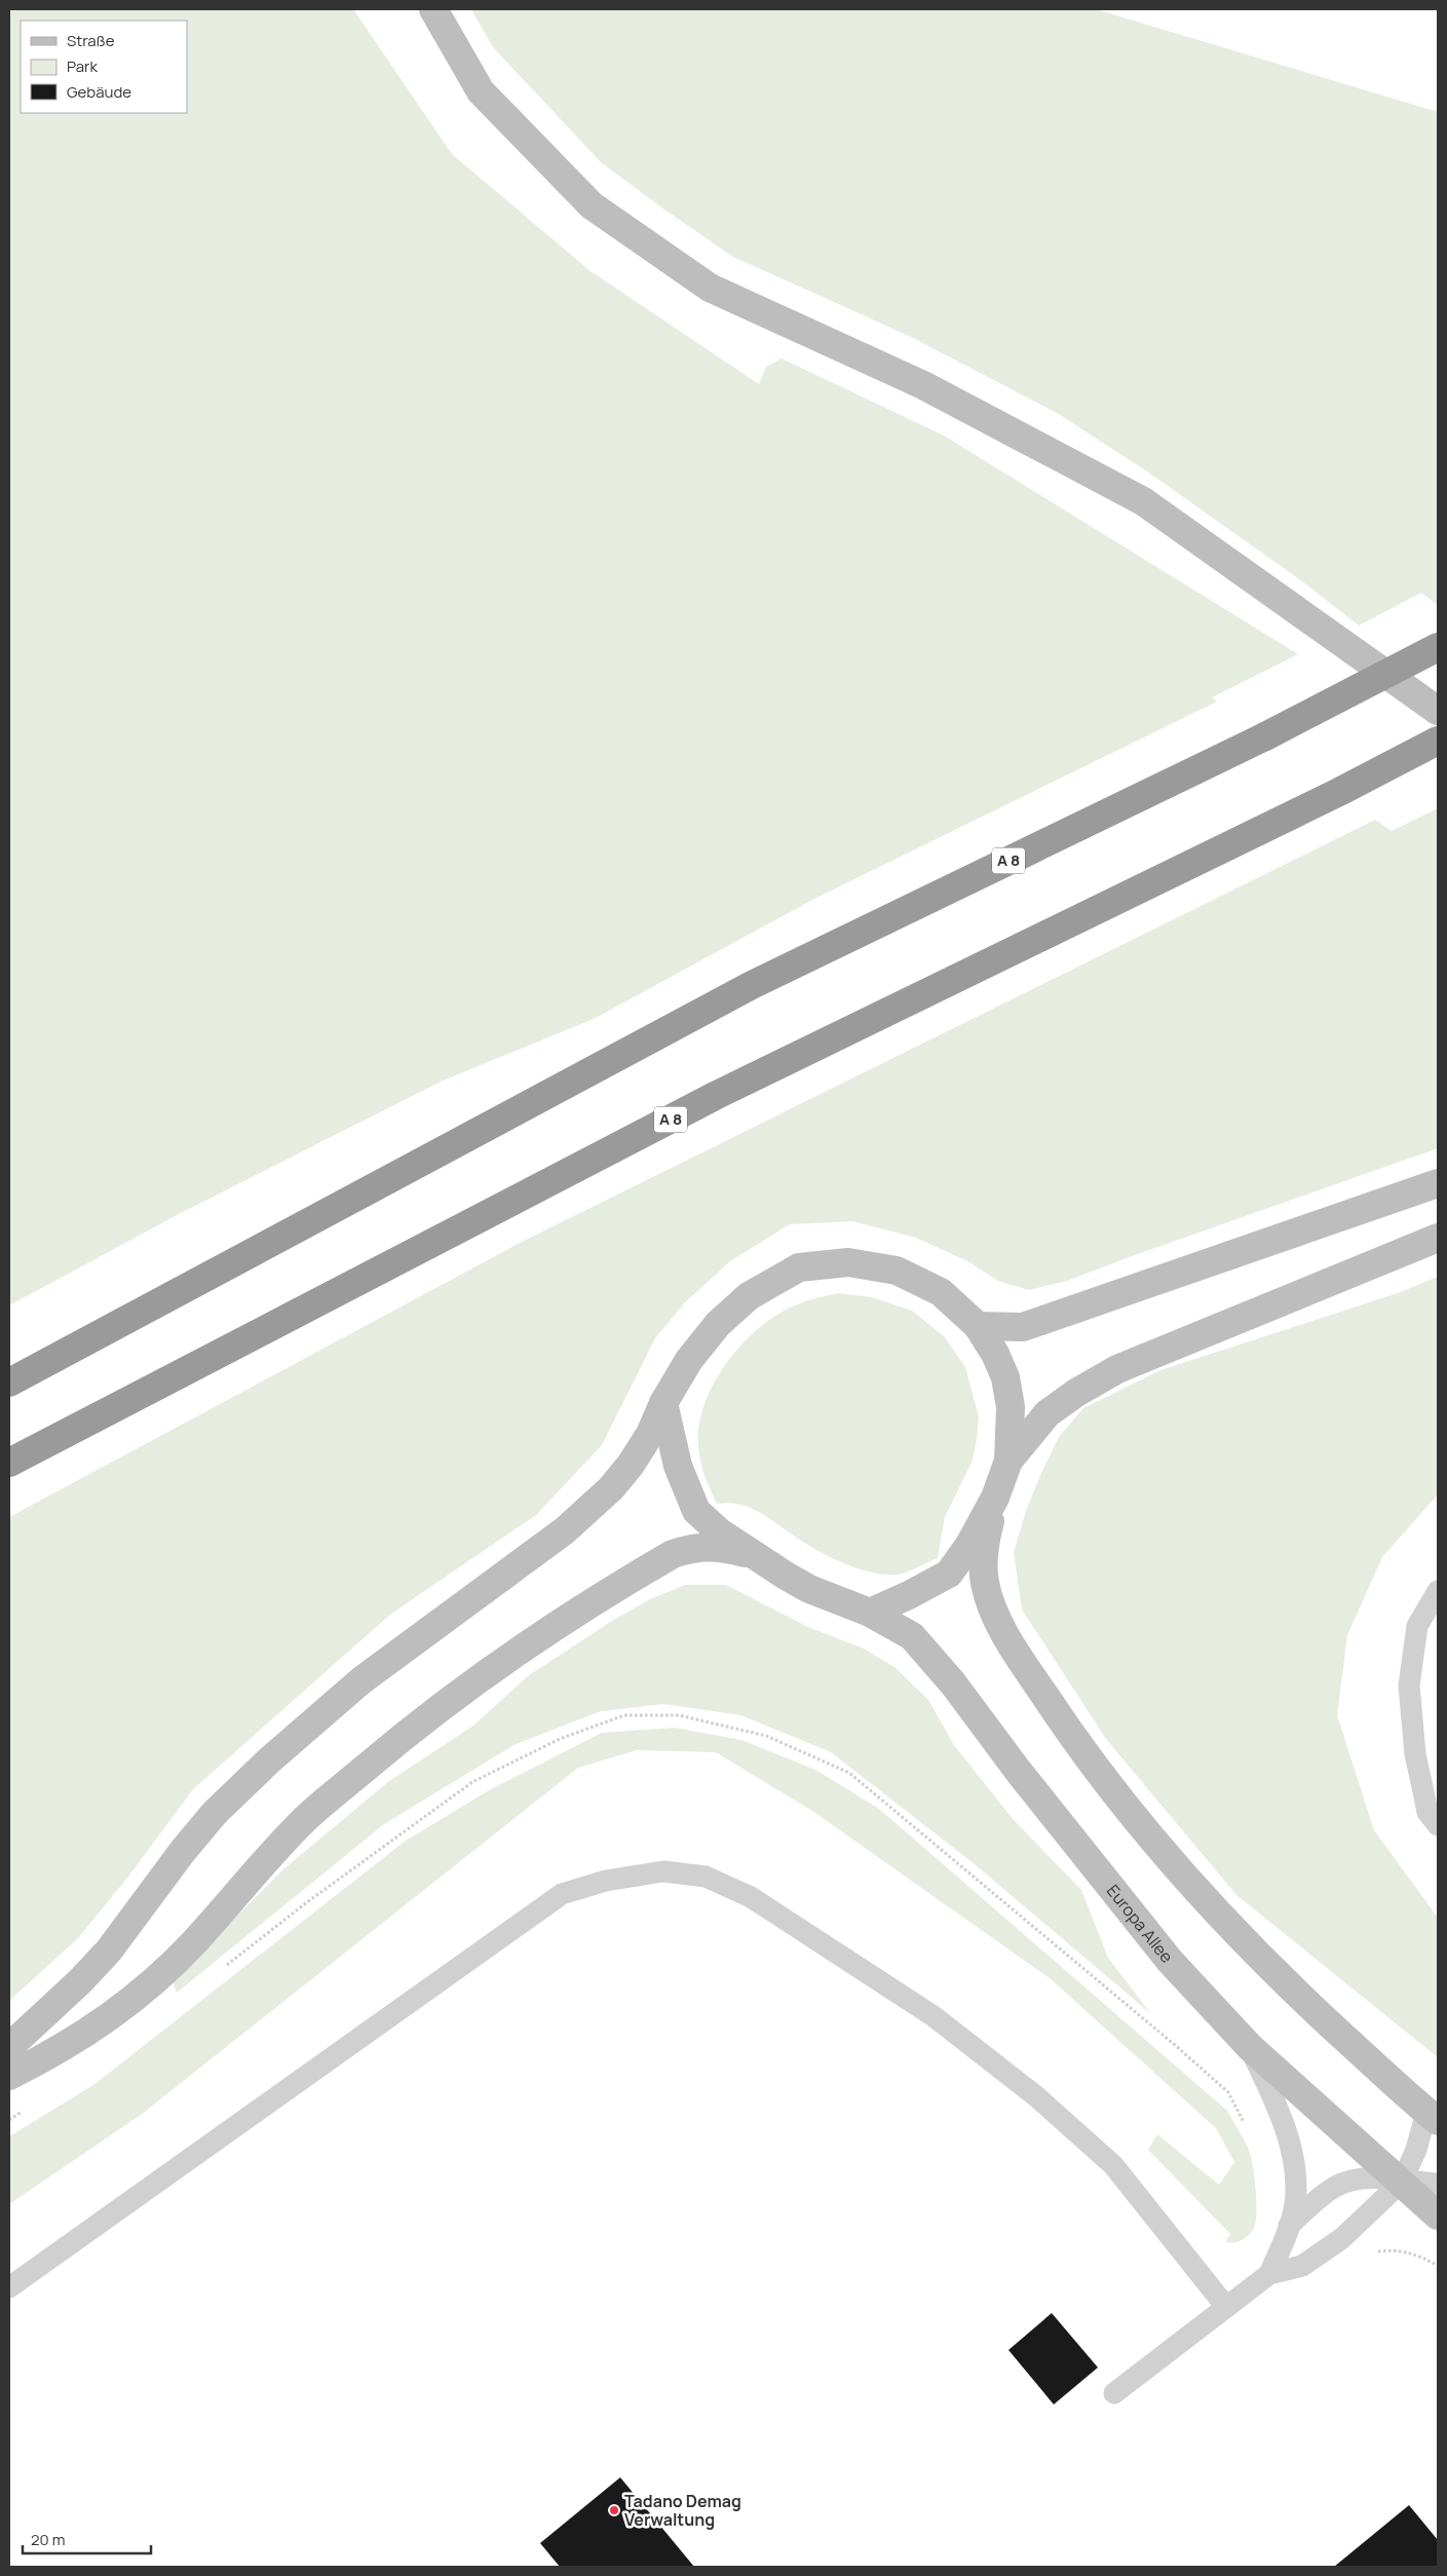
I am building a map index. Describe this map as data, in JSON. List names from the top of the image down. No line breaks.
{"streets":{"highway":["A 8"],"main road":["Europa Allee"]},"places":["Tadano Demag Verwaltung"],"legend":["Straße","Park","Gebäude"],"scale_bar":"20 m"}
